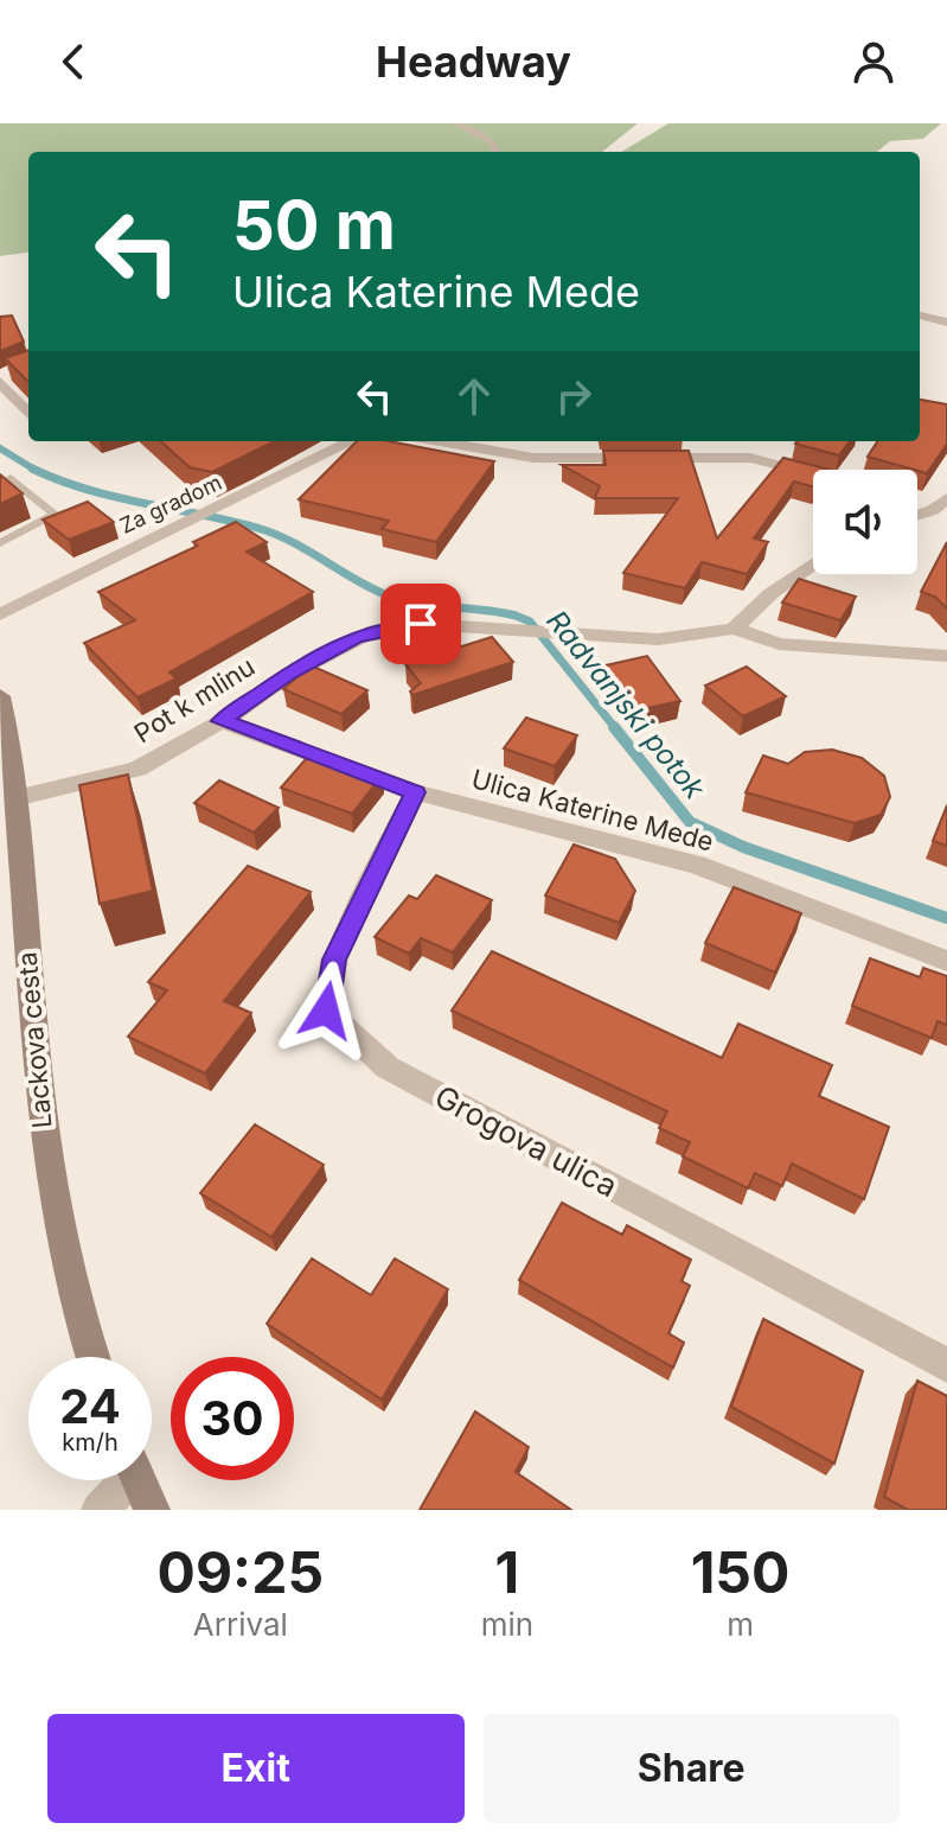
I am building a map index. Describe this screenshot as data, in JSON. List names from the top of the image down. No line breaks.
{"streets":{"street":["Za gradom","Pot k mlinu","Ulica Katerine Mede","Lackova cesta","Grogova ulica"]},"crossings":[["Pot k mlinu","Ulica Katerine Mede"],["Pot k mlinu","Lackova cesta"],["Ulica Katerine Mede","Grogova ulica"]],"water":["Radvanjski potok"],"page":{"header":"Headway","turn":["50 m","Ulica Katerine Mede"],"speed":"24 km/h","limit":"30","eta":["09:25","Arrival","1","min","150","m"],"buttons":["Exit","Share"]}}
